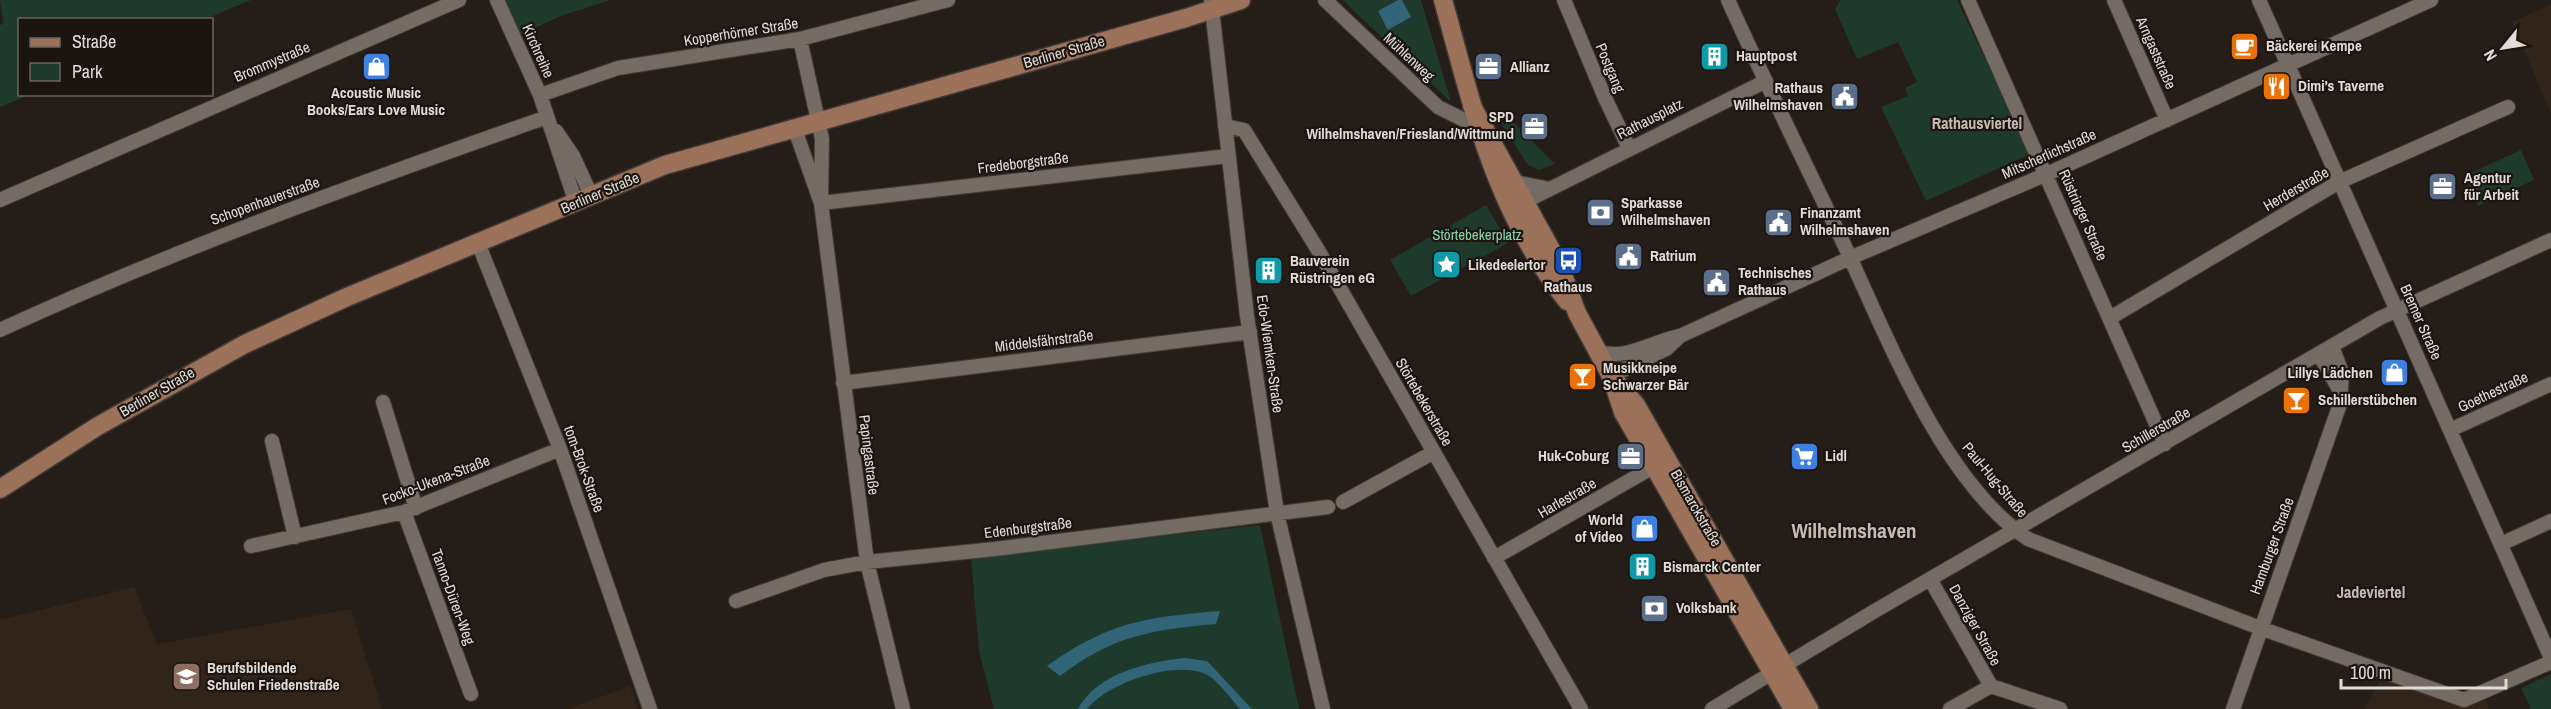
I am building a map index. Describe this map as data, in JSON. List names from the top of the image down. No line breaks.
{"streets":{"main road":["Berliner Straße","Bismarckstraße"],"street":["Kopperhörner Straße","Kirchreihe","Arngaststraße","Mühlenweg","Brommystraße","Postgang","Rathausplatz","Mitscherlichstraße","Fredeborgstraße","Herderstraße","Schopenhauerstraße","Rüstringer Straße","Bremer Straße","Middelsfährstraße","Edo-Wiemken-Straße","Goethestraße","Störtebekerstraße","Schillerstraße","Papingastraße","tom-Brok-Straße","Focko-Ukena-Straße","Paul-Hug-Straße","Harlestraße","Edenburgstraße","Hamburger Straße","Tanno-Düren-Weg","Danziger Straße"]},"crossings":[["Kopperhörner Straße","Kirchreihe"],["Kopperhörner Straße","Papingastraße"],["Kirchreihe","Berliner Straße"],["Kirchreihe","Schopenhauerstraße"],["Berliner Straße","Edo-Wiemken-Straße"],["Berliner Straße","Papingastraße"],["Berliner Straße","tom-Brok-Straße"],["Arngaststraße","Mitscherlichstraße"],["Mühlenweg","Bismarckstraße"],["Postgang","Rathausplatz"],["Rathausplatz","Paul-Hug-Straße"],["Rathausplatz","Bismarckstraße"],["Mitscherlichstraße","Rüstringer Straße"],["Mitscherlichstraße","Bremer Straße"],["Mitscherlichstraße","Paul-Hug-Straße"],["Mitscherlichstraße","Bismarckstraße"],["Fredeborgstraße","Edo-Wiemken-Straße"],["Fredeborgstraße","Papingastraße"],["Herderstraße","Rüstringer Straße"],["Herderstraße","Bremer Straße"],["Rüstringer Straße","Schillerstraße"],["Bremer Straße","Goethestraße"],["Bremer Straße","Schillerstraße"],["Bremer Straße","Paul-Hug-Straße"],["Middelsfährstraße","Edo-Wiemken-Straße"],["Middelsfährstraße","Papingastraße"],["Edo-Wiemken-Straße","Störtebekerstraße"],["Edo-Wiemken-Straße","Edenburgstraße"],["Störtebekerstraße","Harlestraße"],["Schillerstraße","Paul-Hug-Straße"],["Schillerstraße","Bismarckstraße"],["Schillerstraße","Hamburger Straße"],["Schillerstraße","Danziger Straße"],["Papingastraße","Edenburgstraße"],["tom-Brok-Straße","Focko-Ukena-Straße"],["Focko-Ukena-Straße","Tanno-Düren-Weg"],["Paul-Hug-Straße","Hamburger Straße"],["Harlestraße","Bismarckstraße"]],"districts":["Rathausviertel","Wilhelmshaven","Jadeviertel"],"parks":["Störtebekerplatz"],"places":{"cafe":["Bäckerei Kempe"],"building":["Hauptpost","Bauverein Rüstringen eG","Bismarck Center"],"shop":["Acoustic Music Books/Ears Love Music","Lillys Lädchen","World of Video"],"office":["Allianz","SPD Wilhelmshaven/Friesland/Wittmund","Agentur für Arbeit","Huk-Coburg"],"restaurant":["Dimi's Taverne"],"public building":["Rathaus Wilhelmshaven","Finanzamt Wilhelmshaven","Ratrium","Technisches Rathaus"],"bank":["Sparkasse Wilhelmshaven","Volksbank"],"bus stop":["Rathaus"],"place":["Likedeelertor"],"bar":["Musikkneipe Schwarzer Bär","Schillerstübchen"],"supermarket":["Lidl"],"school or university":["Berufsbildende Schulen Friedenstraße"]},"legend":["Straße","Park"],"scale_bar":"100 m","north":"bottom left"}
